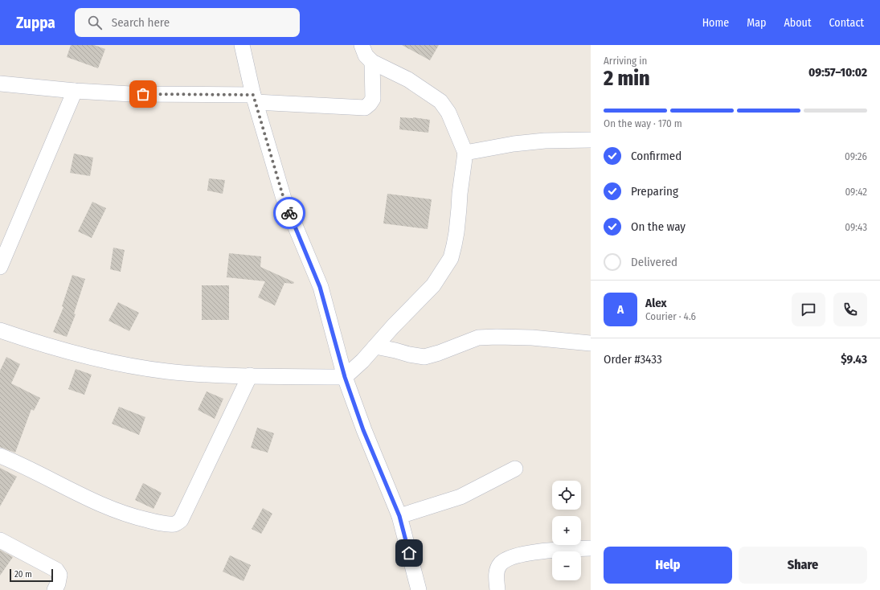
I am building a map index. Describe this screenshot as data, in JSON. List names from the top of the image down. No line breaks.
{"scale_bar":"20 m","page":{"header":"Zuppa","search":"Search here","nav":["Home","Map","About","Contact"],"heading":["2 min","Arriving in","09:57–10:02"],"panel":["Alex","Courier · 4.6","Order #3433","$9.43"],"bar":"On the way · 170 m","list":[["Confirmed","09:26"],["Preparing","09:42"],["On the way","09:43"],"Delivered"],"round":"A","map_buttons":["+","−"],"buttons":["Help","Share"],"scale":"20 m"}}
